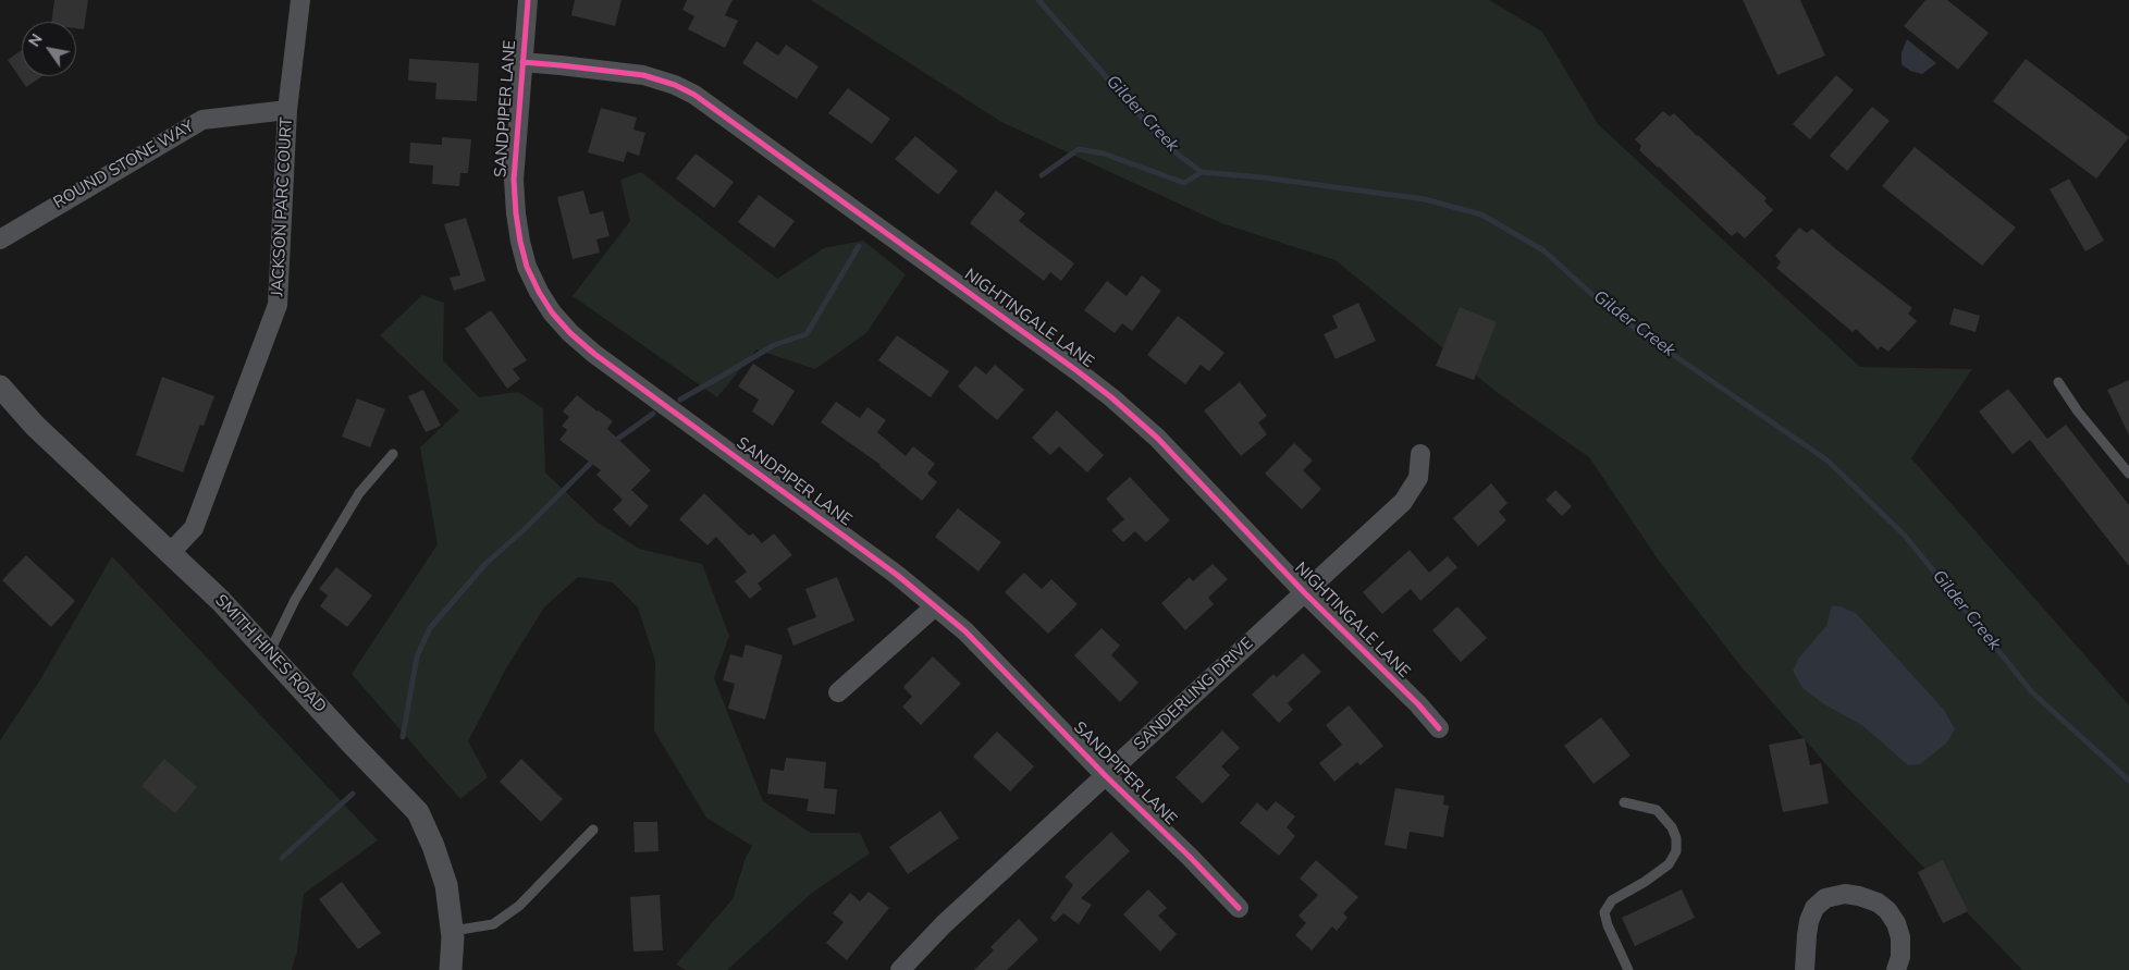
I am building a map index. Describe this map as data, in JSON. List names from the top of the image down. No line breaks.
{"streets":{"street":["SANDPIPER LANE","ROUND STONE WAY","JACKSON PARC COURT","NIGHTINGALE LANE","SMITH HINES ROAD","SANDERLING DRIVE"]},"crossings":[["SANDPIPER LANE","NIGHTINGALE LANE"],["SANDPIPER LANE","SANDERLING DRIVE"],["ROUND STONE WAY","JACKSON PARC COURT"],["JACKSON PARC COURT","SMITH HINES ROAD"],["NIGHTINGALE LANE","SANDERLING DRIVE"]],"water":["Gilder Creek"],"north":"top left"}
